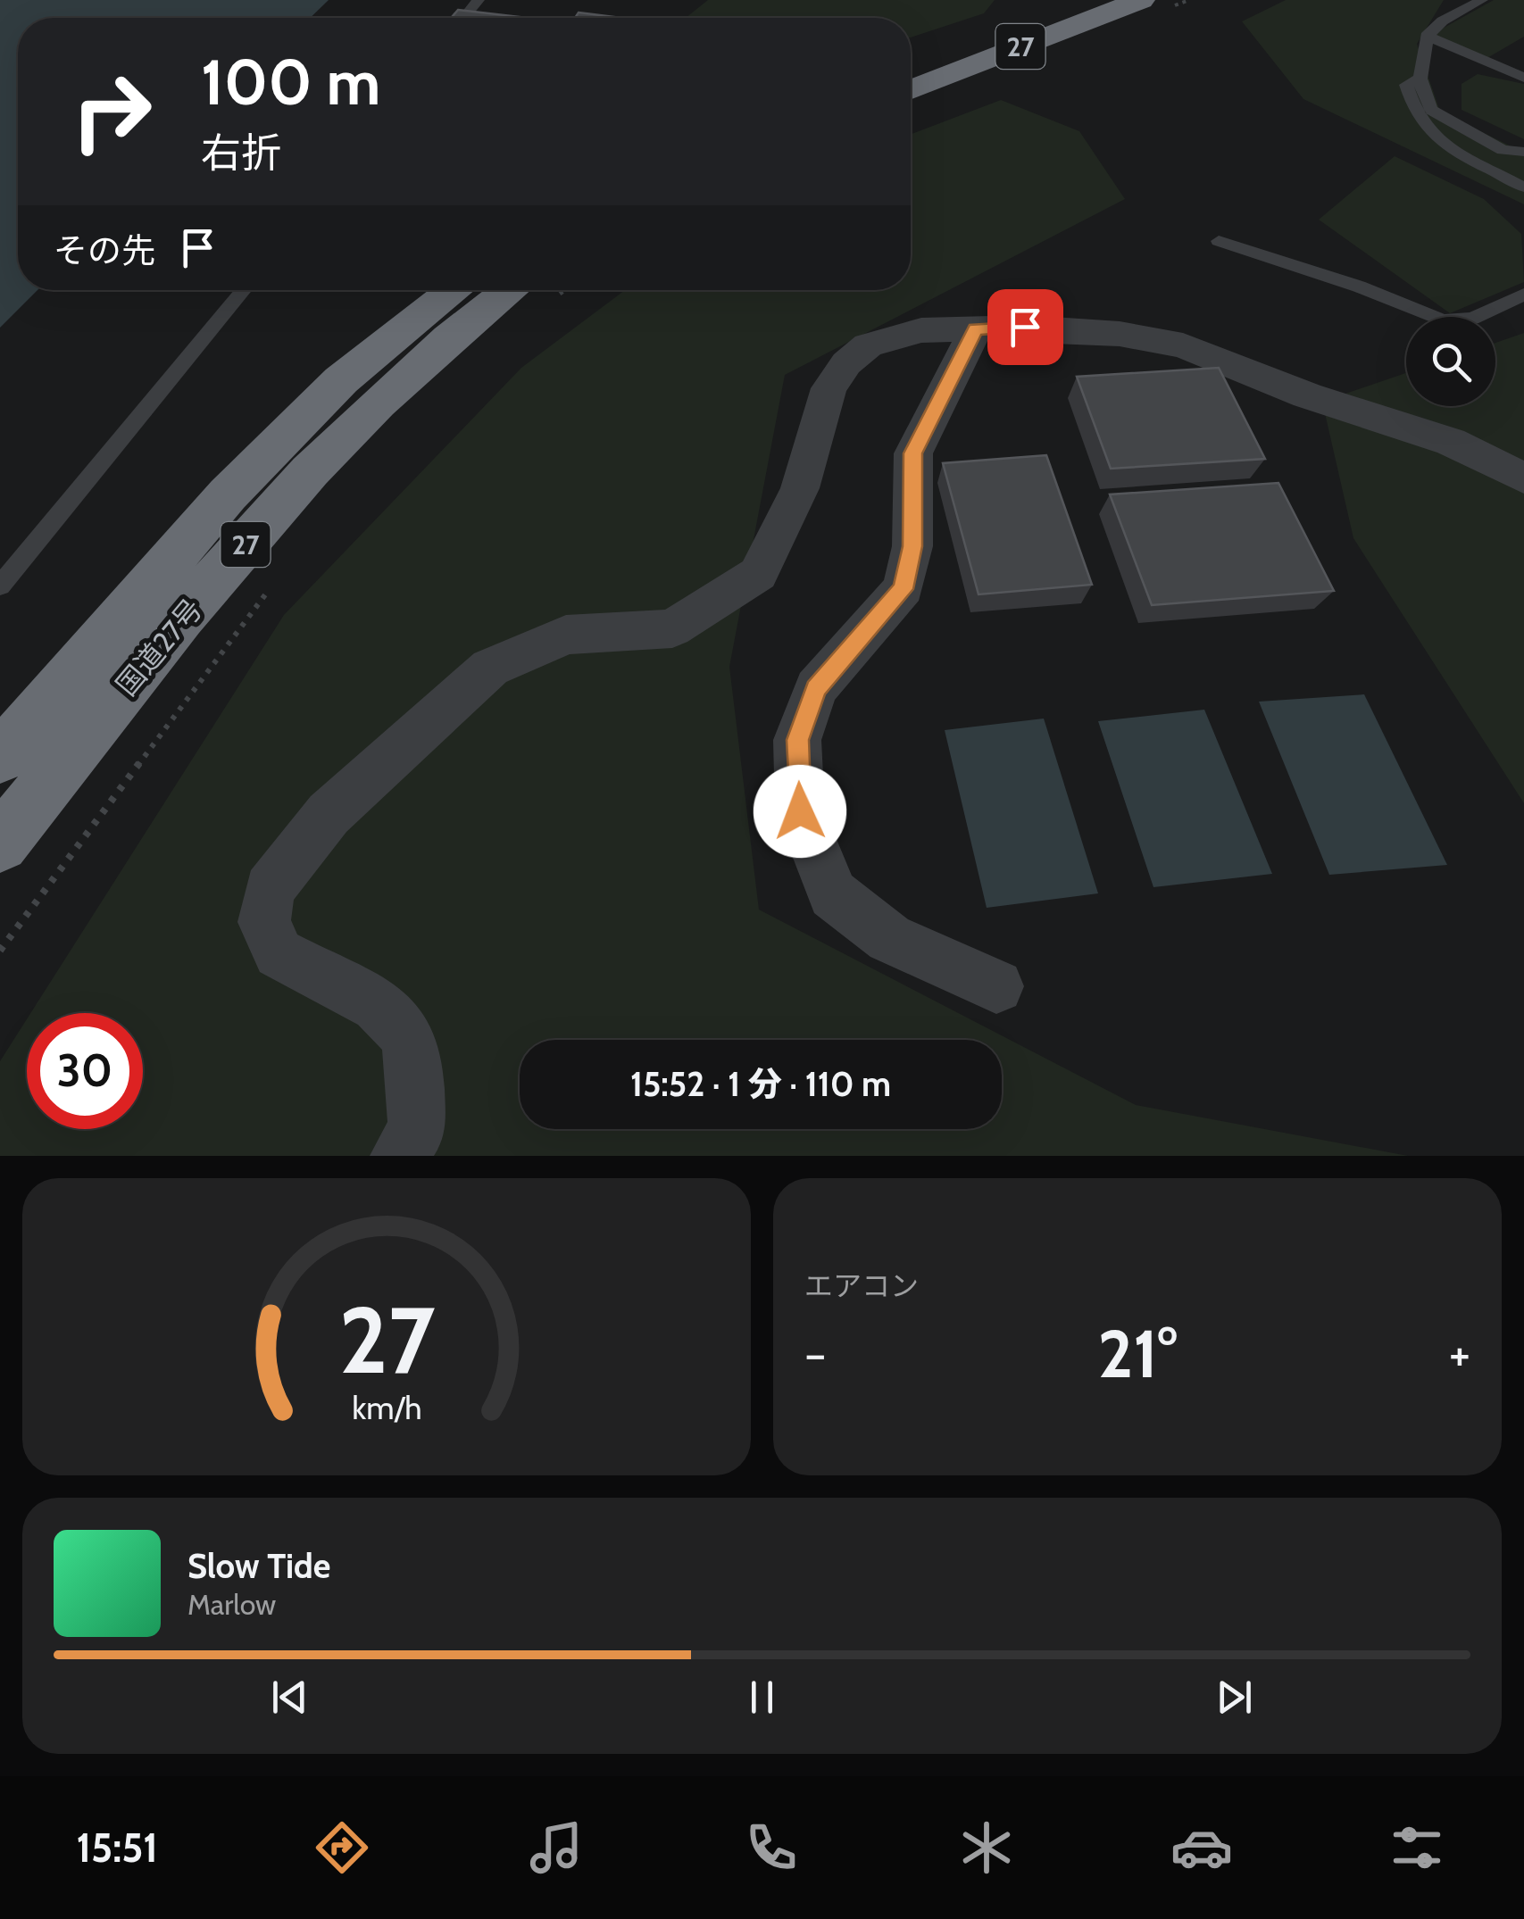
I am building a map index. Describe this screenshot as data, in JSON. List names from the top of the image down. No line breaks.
{"streets":{"highway":["27","国道27号"]},"page":{"turn":["100 m","右折"],"then":"その先","limit":"30","trip":"15:52 · 1 分 · 110 m","tile":"エアコン","heat":["−","21°","+"],"song":["Slow Tide","Marlow"],"tabs":"15:51","gauge":["27","km/h"]}}
